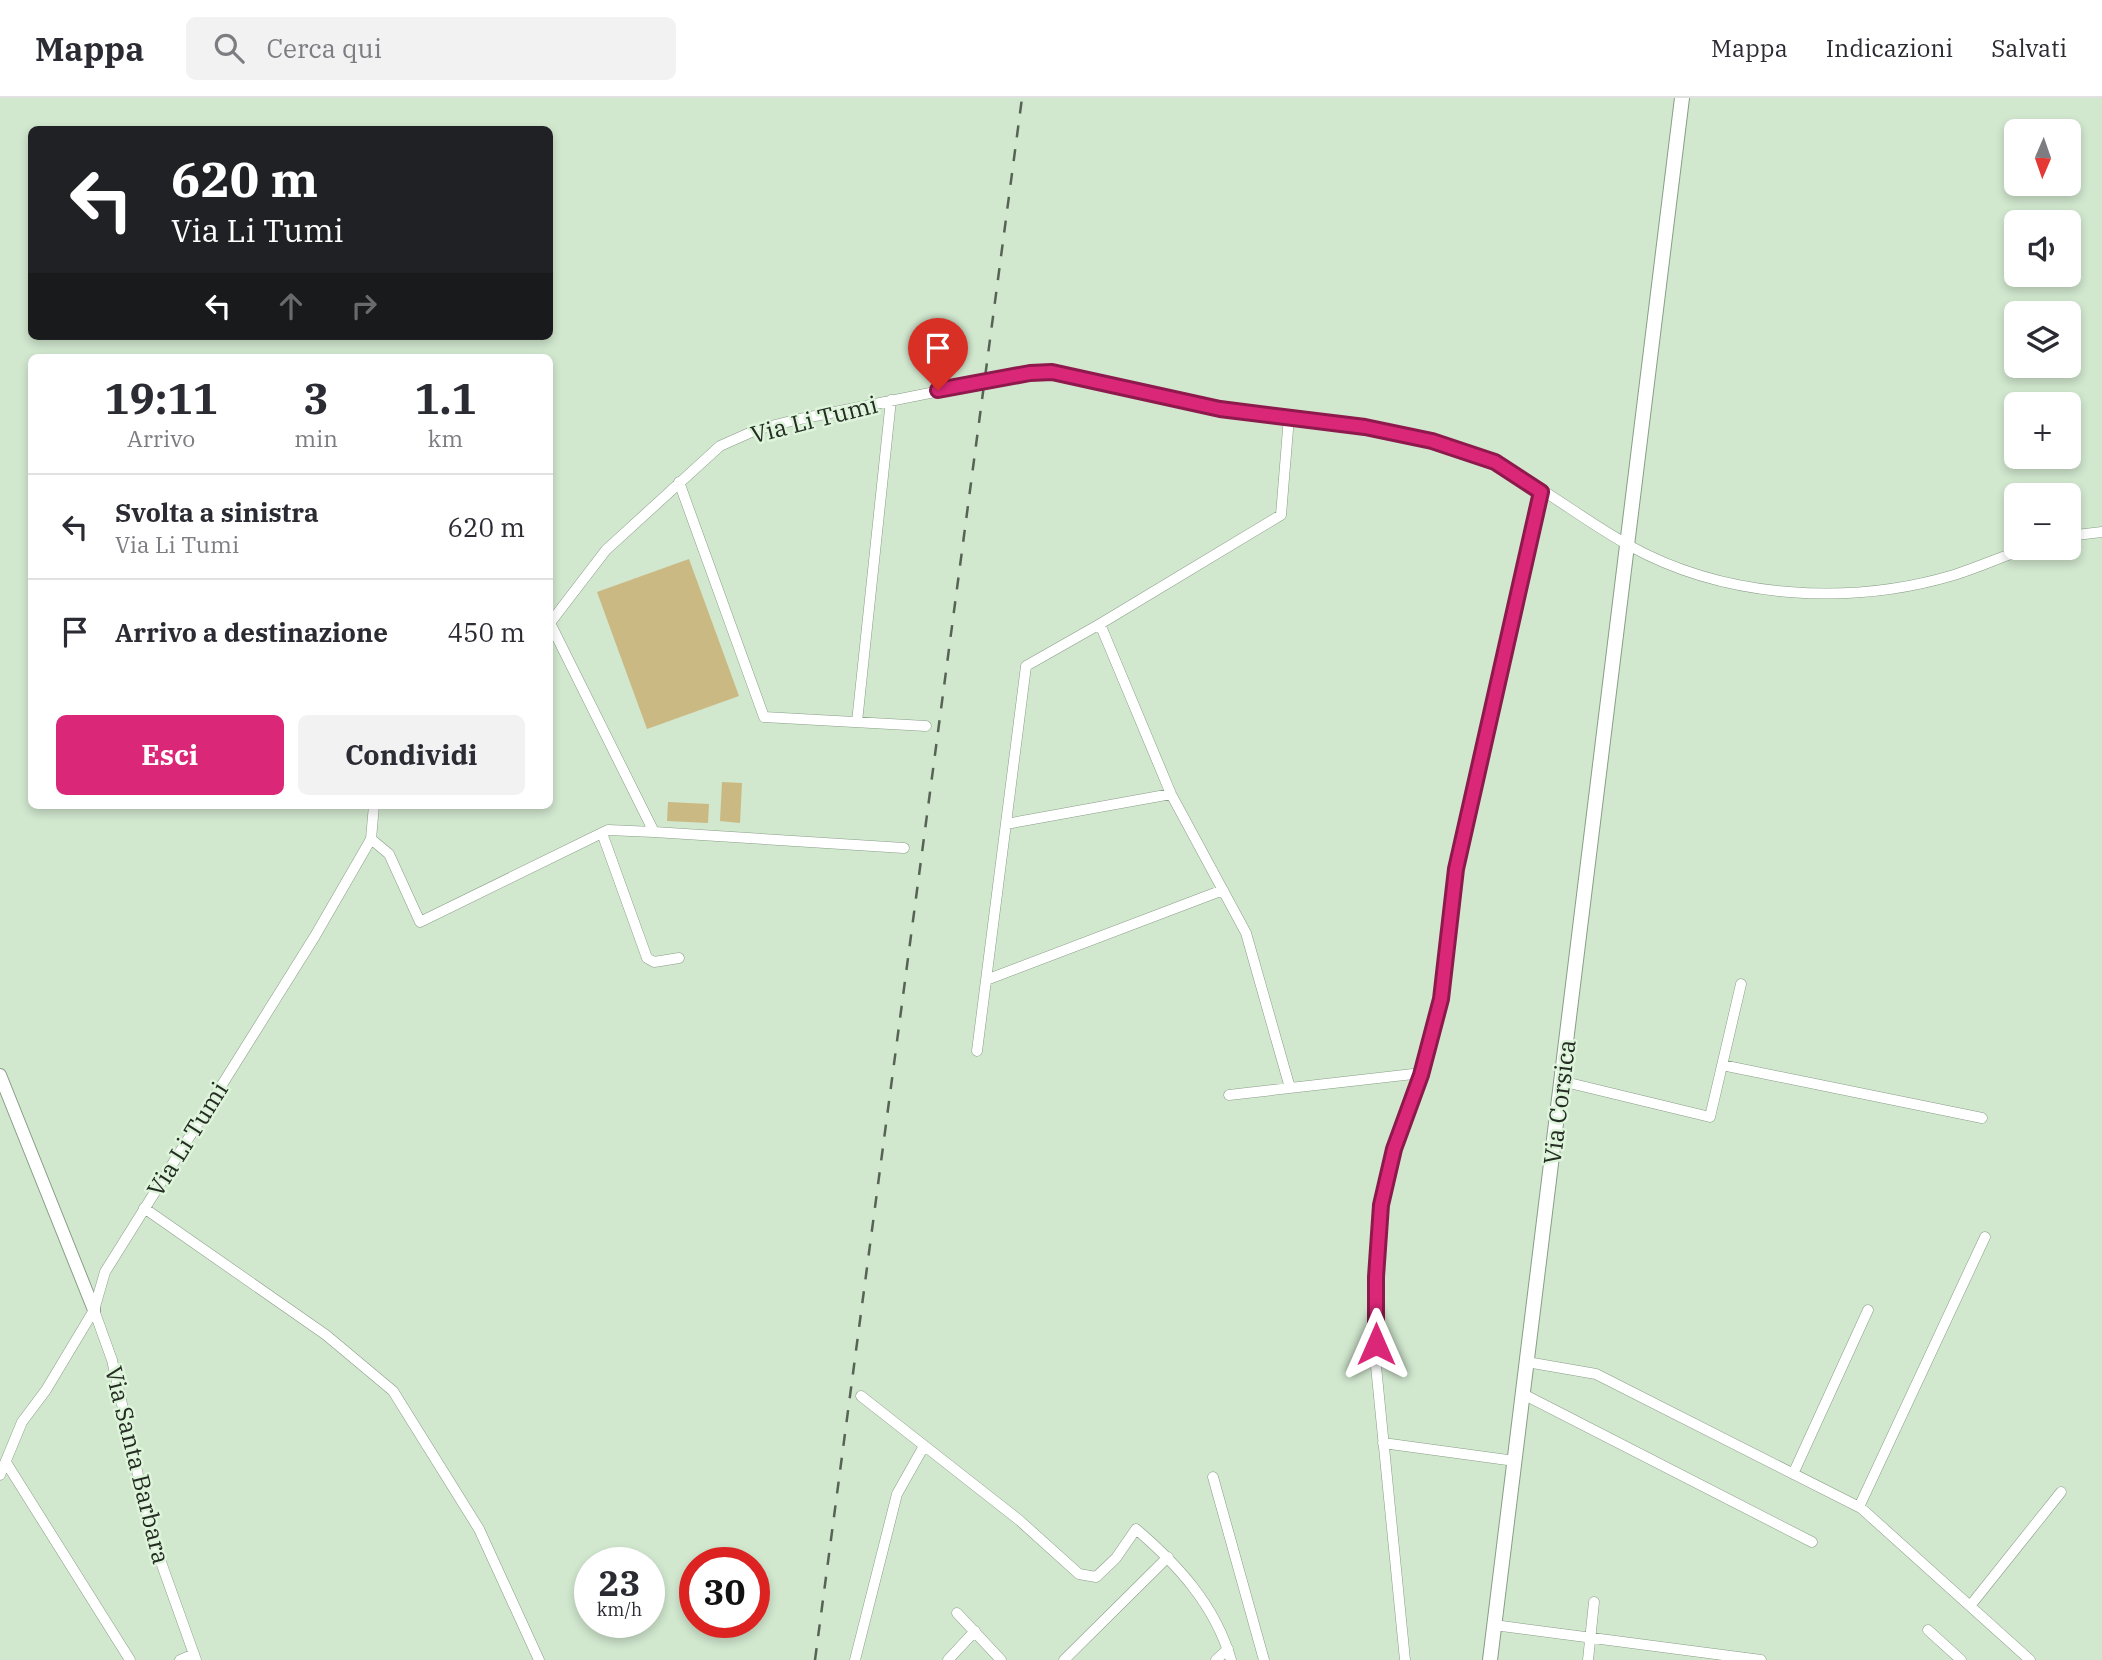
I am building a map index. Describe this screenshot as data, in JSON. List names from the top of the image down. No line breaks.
{"streets":{"main road":["Via Corsica"],"street":["Via Li Tumi","Via Santa Barbara"]},"crossings":[["Via Li Tumi","Via Corsica"],["Via Li Tumi","Via Santa Barbara"]],"north":"bottom","page":{"header":"Mappa","search":"Cerca qui","nav":["Mappa","Indicazioni","Salvati"],"map_buttons":["+","−"],"turn":["620 m","Via Li Tumi"],"eta":["19:11","Arrivo","3","min","1.1","km"],"list":[{"name":"Svolta a sinistra","note":"Via Li Tumi","value":"620 m"},{"name":"Arrivo a destinazione","value":"450 m"}],"buttons":["Esci","Condividi"],"speed":"23 km/h","limit":"30"}}
